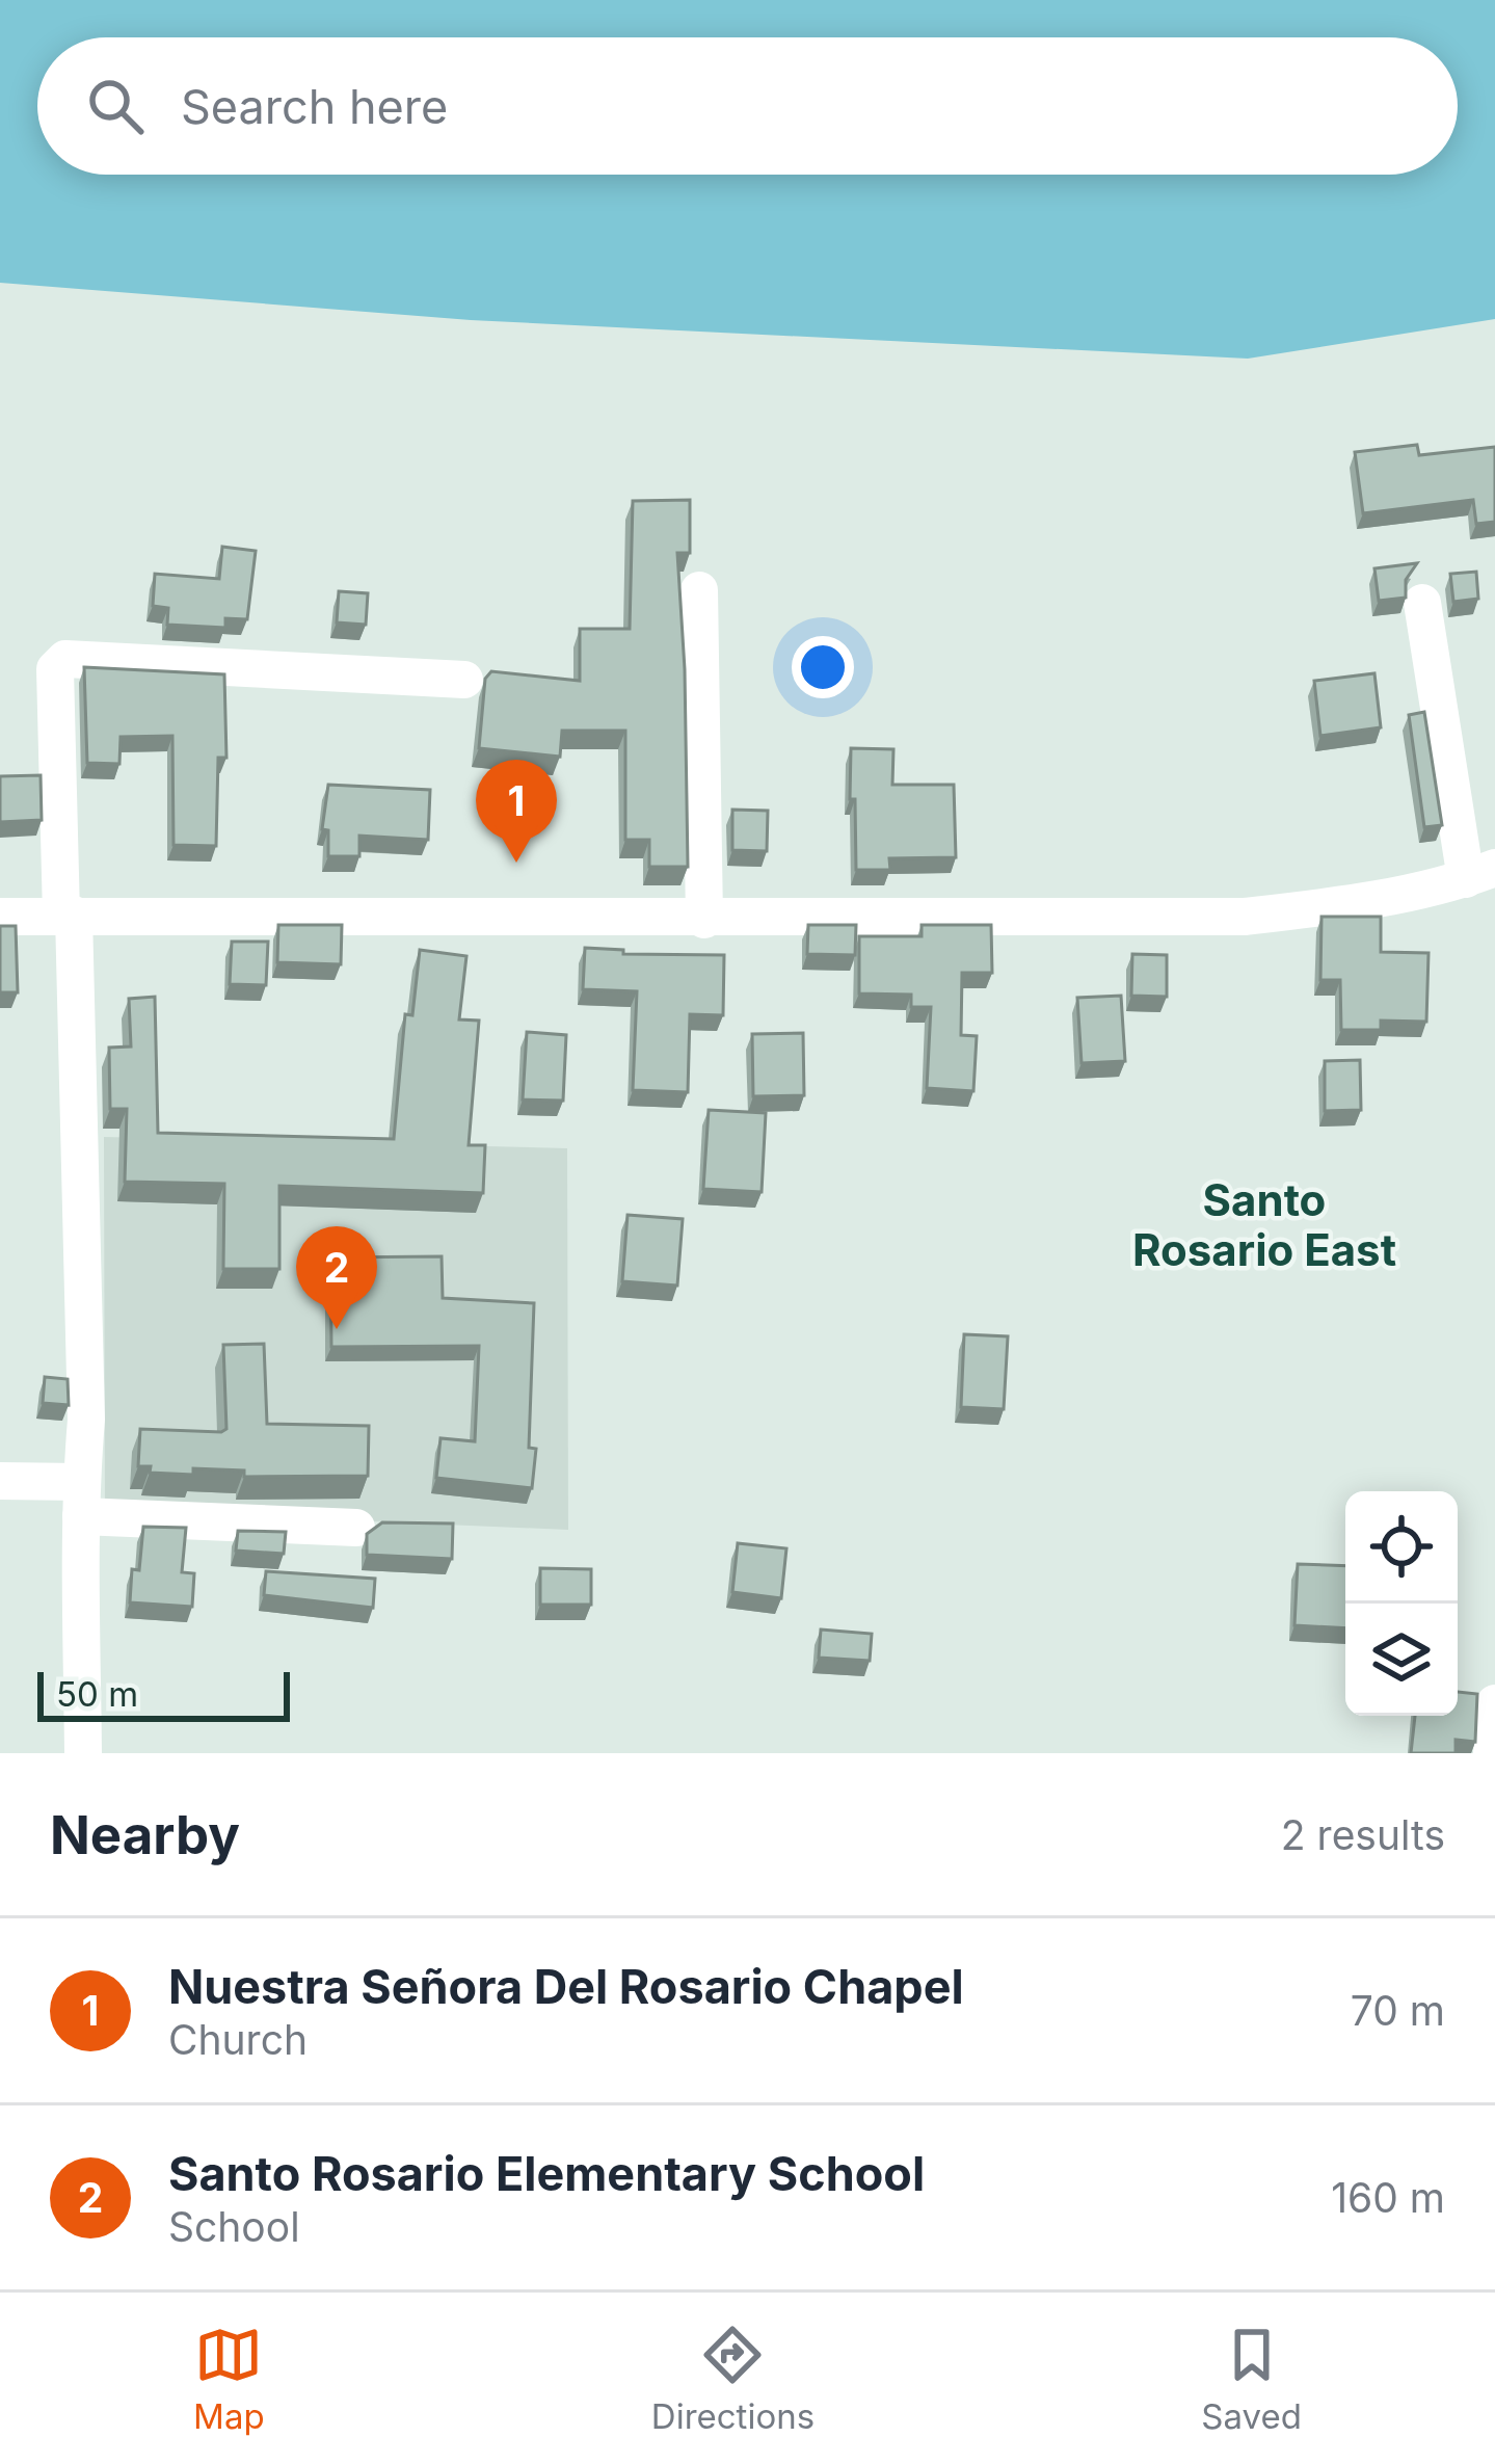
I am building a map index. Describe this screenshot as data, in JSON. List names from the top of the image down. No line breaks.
{"districts":["Santo Rosario East"],"scale_bar":"50 m","page":{"search":"Search here","pins":["1","2"],"scale":"50 m","heading":["Nearby","2 results"],"list":[{"mark":"1","name":"Nuestra Señora Del Rosario Chapel","note":"Church","value":"70 m"},{"mark":"2","name":"Santo Rosario Elementary School","note":"School","value":"160 m"}],"nav":["Map","Directions","Saved"]}}
